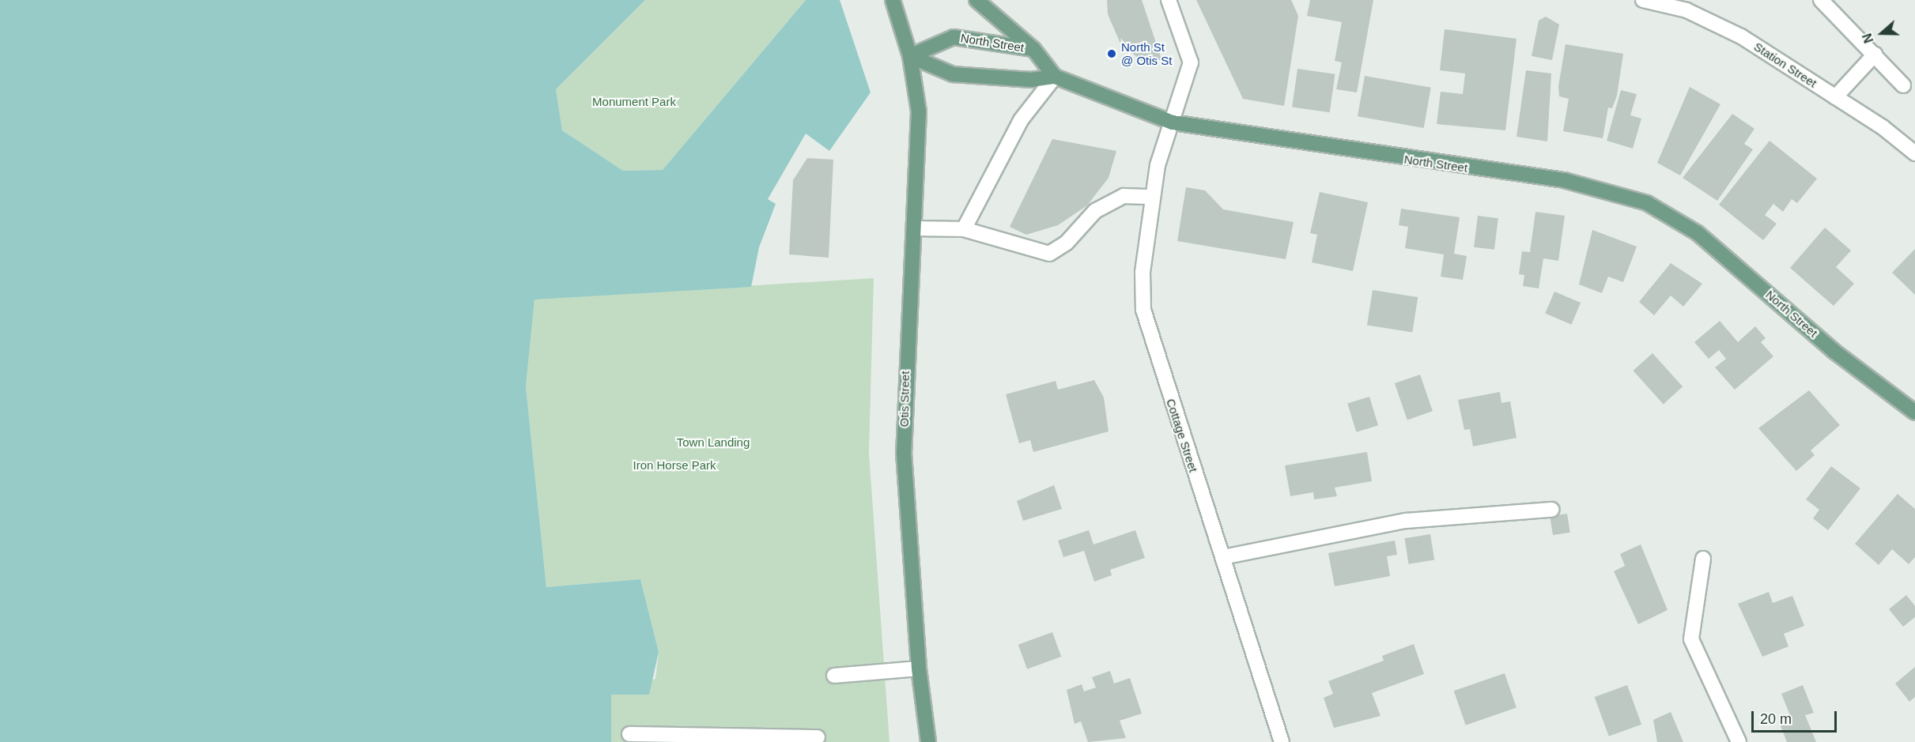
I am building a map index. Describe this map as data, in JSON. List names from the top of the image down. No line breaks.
{"streets":{"main road":["North Street","Otis Street"],"street":["Station Street","Cottage Street"]},"crossings":[["North Street","Otis Street"],["North Street","Cottage Street"]],"parks":["Monument Park","Town Landing","Iron Horse Park"],"places":["North St @ Otis St"],"scale_bar":"20 m","north":"left"}
